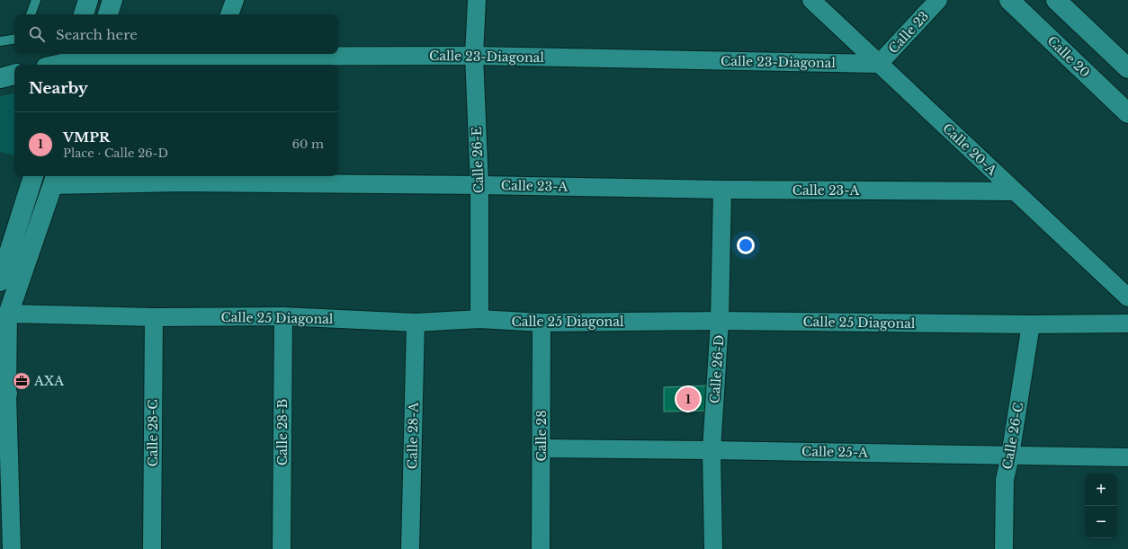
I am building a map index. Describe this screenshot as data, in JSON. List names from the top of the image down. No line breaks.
{"streets":{"street":["Calle 23","Calle 23-Diagonal","Calle 20","Calle 20-A","Calle 26-E","Calle 23-A","Calle 25 Diagonal","Calle 26-D","Calle 28-B","Calle 28-C","Calle 28-A","Calle 28","Calle 26-C","Calle 25-A"]},"crossings":[["Calle 23","Calle 23-Diagonal"],["Calle 23","Calle 20-A"],["Calle 23-Diagonal","Calle 20-A"],["Calle 23-Diagonal","Calle 26-E"],["Calle 20-A","Calle 23-A"],["Calle 26-E","Calle 23-A"],["Calle 26-E","Calle 25 Diagonal"],["Calle 23-A","Calle 26-D"],["Calle 25 Diagonal","Calle 26-D"],["Calle 25 Diagonal","Calle 28-B"],["Calle 25 Diagonal","Calle 28-C"],["Calle 25 Diagonal","Calle 28-A"],["Calle 25 Diagonal","Calle 28"],["Calle 25 Diagonal","Calle 26-C"],["Calle 26-D","Calle 25-A"],["Calle 28","Calle 25-A"],["Calle 26-C","Calle 25-A"]],"places":{"office":["AXA"]},"page":{"search":"Search here","heading":"Nearby","list":[{"mark":"1","name":"VMPR","note":"Place · Calle 26-D","value":"60 m"}],"pins":"1","map_buttons":["+","−"]}}
